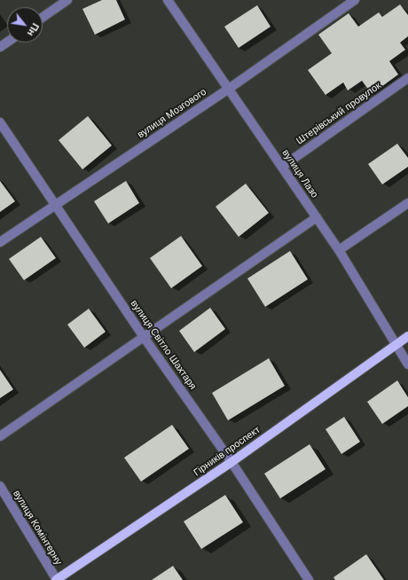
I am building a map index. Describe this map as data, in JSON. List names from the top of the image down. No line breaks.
{"streets":{"main road":["Гірників проспект"],"street":["вулиця Мозгового","Штерівський провулок","вулиця Лазо","вулиця Світло Шахтаря","вулиця Комінтерну"]},"crossings":[["вулиця Мозгового","вулиця Лазо"],["вулиця Мозгового","вулиця Світло Шахтаря"],["Штерівський провулок","вулиця Лазо"],["вулиця Лазо","Гірників проспект"],["вулиця Світло Шахтаря","Гірників проспект"],["Гірників проспект","вулиця Комінтерну"]],"north":"bottom right"}
